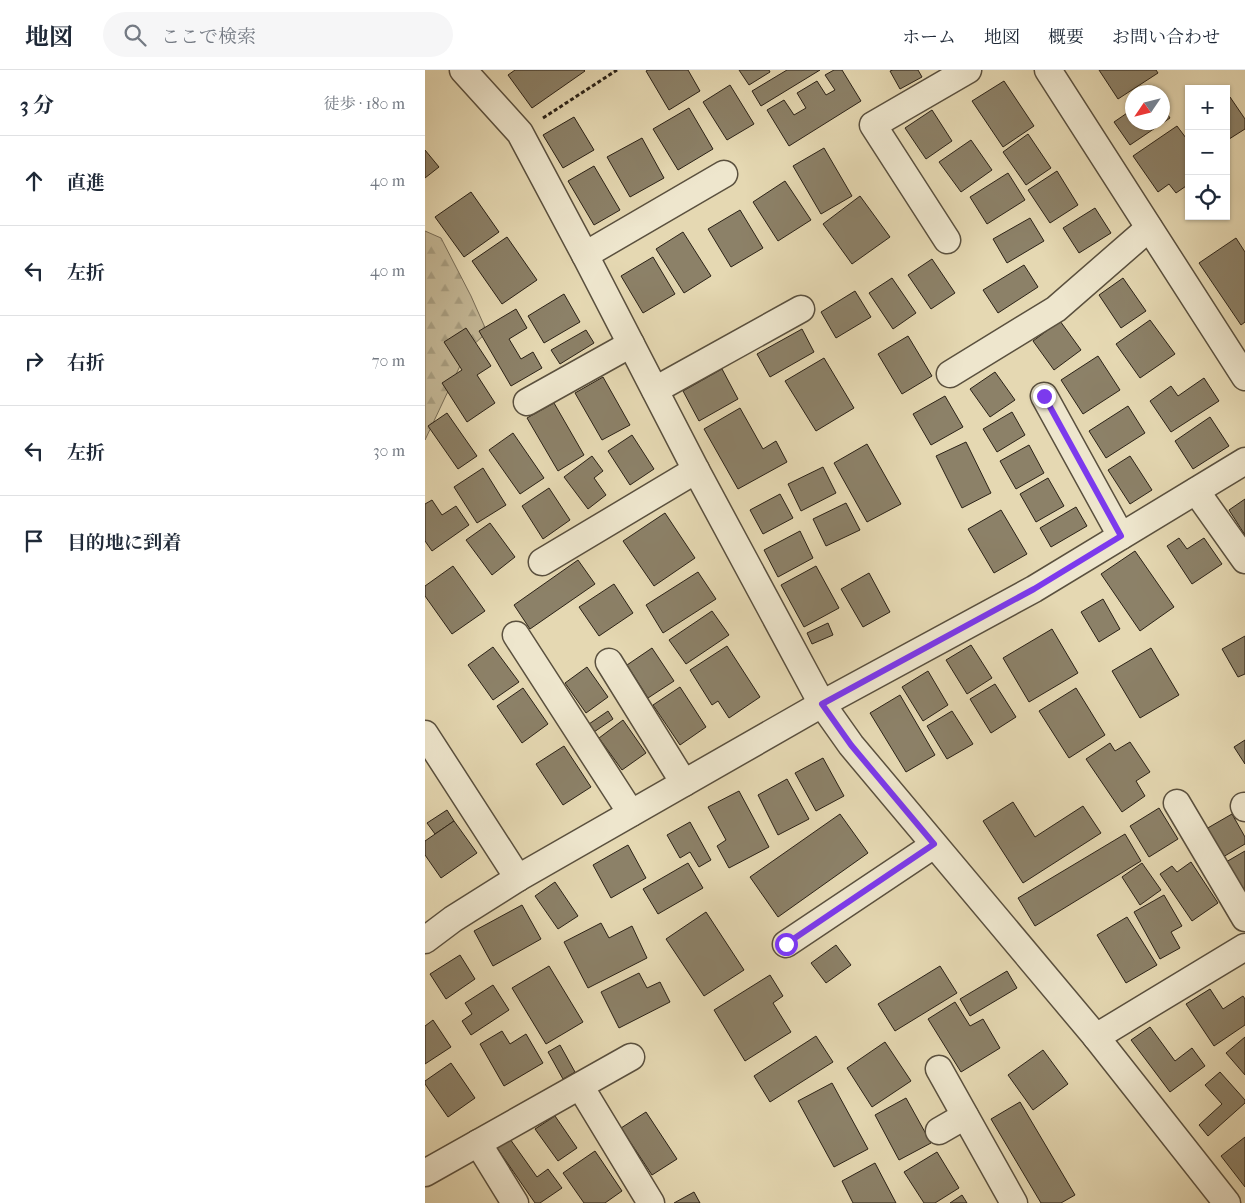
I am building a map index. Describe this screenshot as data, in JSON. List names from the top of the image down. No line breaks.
{"north":"bottom left","page":{"header":"地図","search":"ここで検索","nav":["ホーム","地図","概要","お問い合わせ"],"heading":["3 分","徒歩 · 180 m"],"map_buttons":["+","−"],"list":[["直進","40 m"],["左折","40 m"],["右折","70 m"],["左折","30 m"],"目的地に到着"]}}
